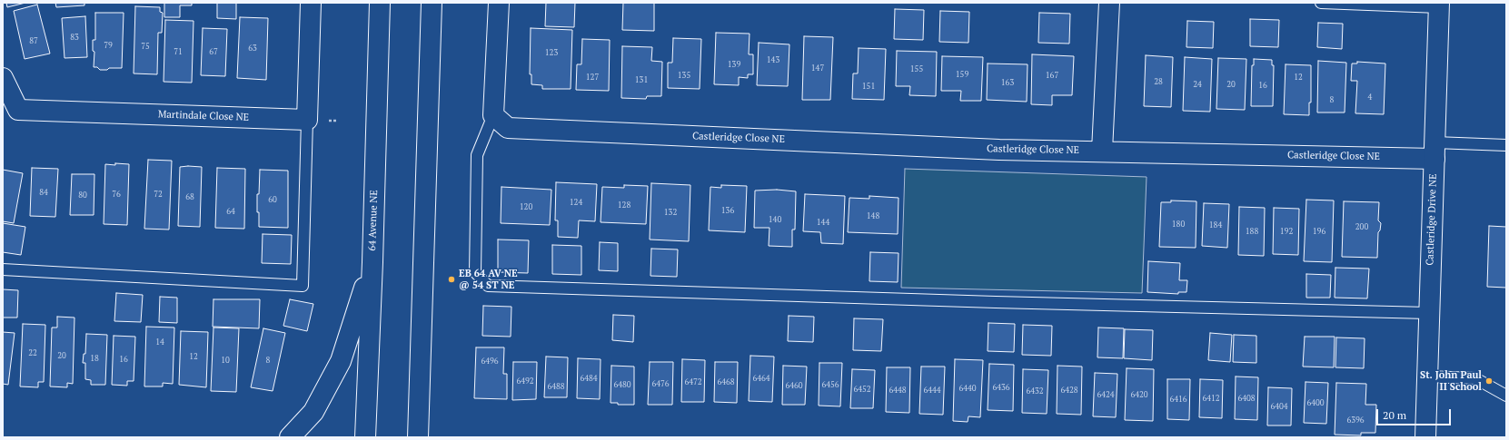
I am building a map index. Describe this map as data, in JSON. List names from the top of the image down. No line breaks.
{"streets":{"street":["Martindale Close NE","Castleridge Close NE","Castleridge Drive NE","64 Avenue NE"]},"crossings":[["Castleridge Close NE","Castleridge Drive NE"]],"places":["EB 64 AV NE @ 54 ST NE","St. John Paul II School"],"house_numbers":["83","87","79","75","63","71","67","123","143","139","147","155","159","135","167","127","12","131","28","163","24","20","16","151","4","8","84","76","72","80","68","60","124","128","120","136","64","132","148","140","144","180","184","200","188","192","196","14","22","20","12","18","16","10","8","6496","6484","6464","6492","6472","6468","6476","6480","6456","6460","6488","6436","6440","6452","6448","6444","6428","6432","6424","6420","6412","6408","6416","6400","6404","6396"],"scale_bar":"20 m"}
